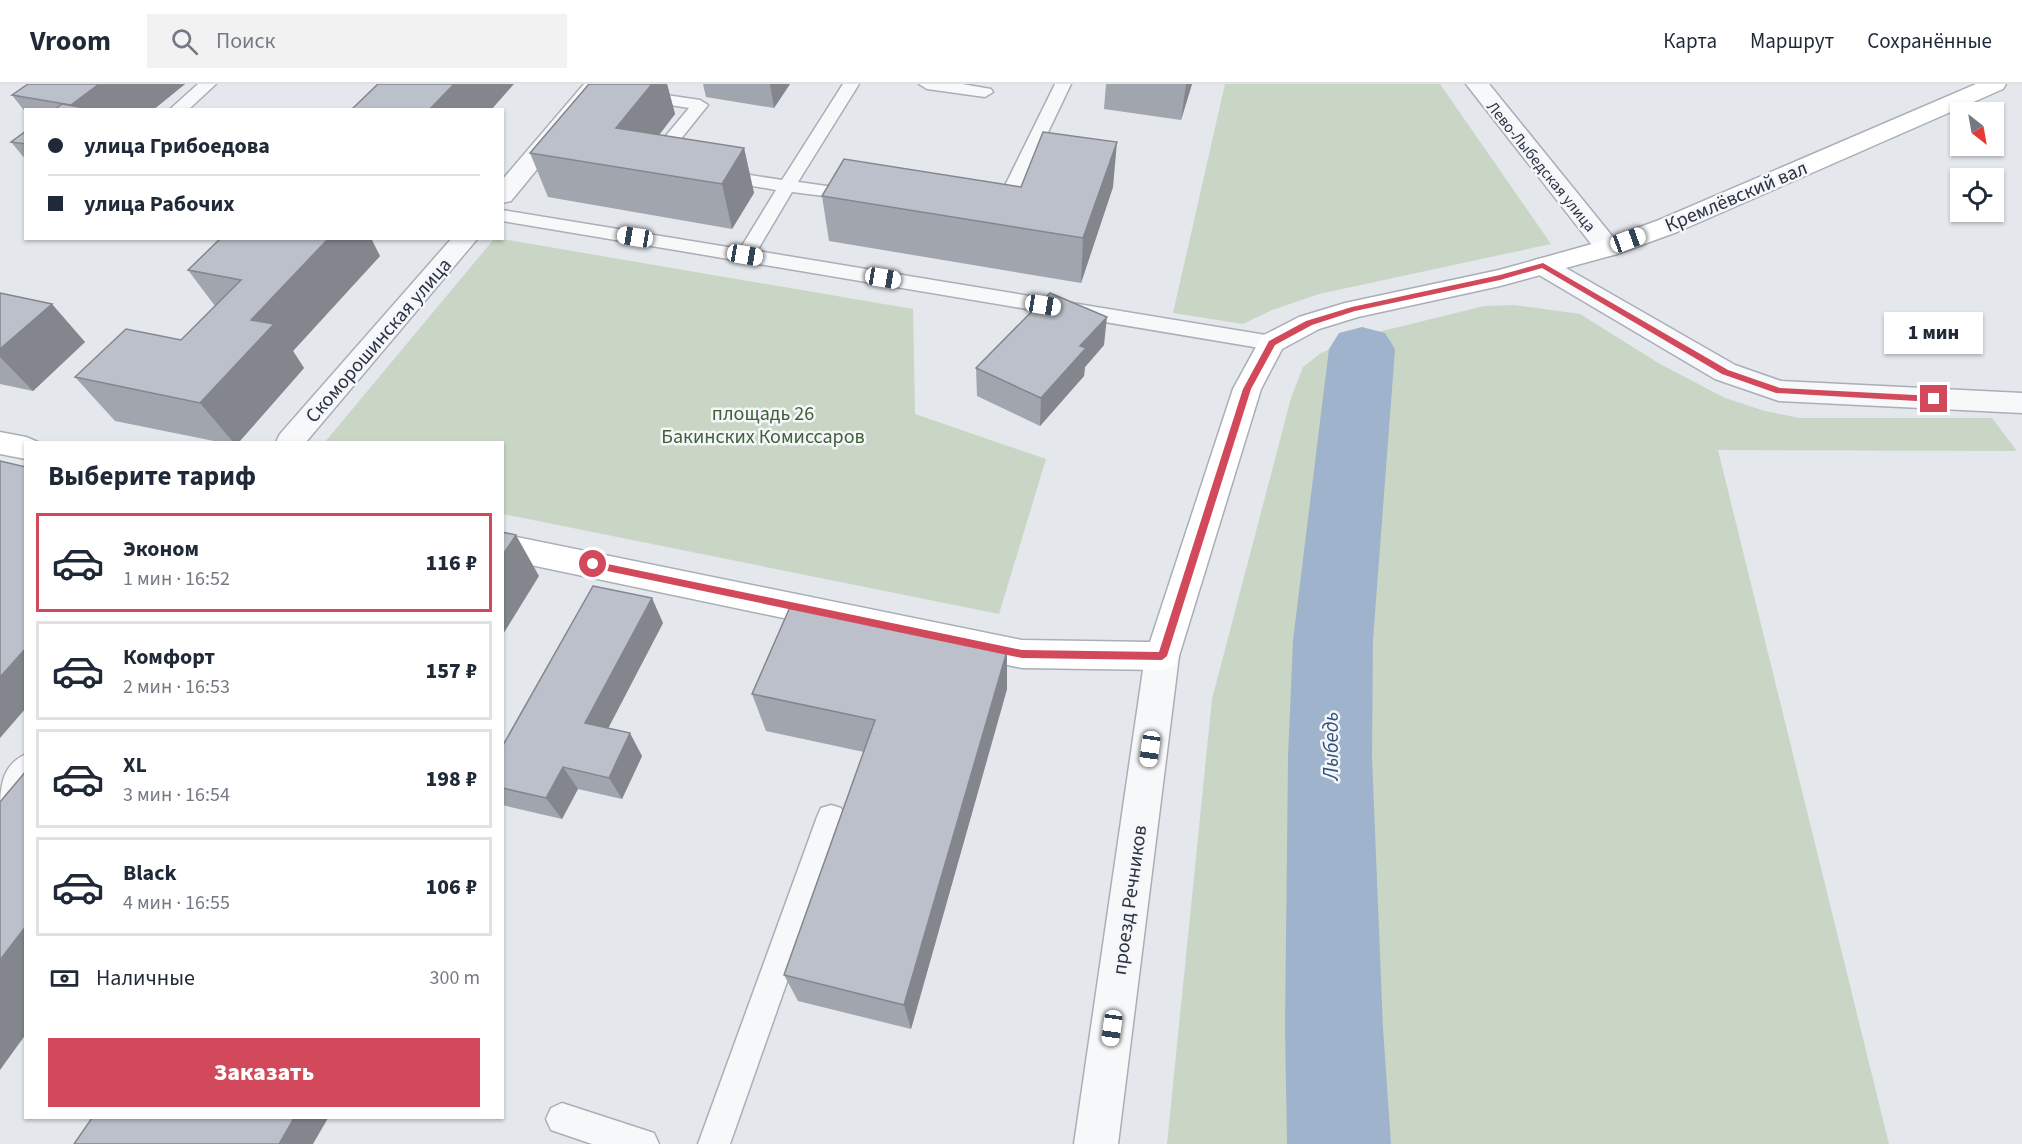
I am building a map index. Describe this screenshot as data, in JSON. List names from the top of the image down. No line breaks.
{"streets":{"main road":["Кремлёвский вал"],"street":["Лево-Лыбедская улица","Скоморошинская улица","проезд Речников"]},"crossings":[["Лево-Лыбедская улица","Кремлёвский вал"]],"water":["Лыбедь"],"parks":["площадь 26 Бакинских Комиссаров"],"north":"bottom right","page":{"header":"Vroom","search":"Поиск","nav":["Карта","Маршрут","Сохранённые"],"banner":["улица Грибоедова","улица Рабочих"],"bubble":"1 мин","heading":"Выберите тариф","list":[{"name":"Эконом","note":"1 мин · 16:52","value":"116 ₽"},{"name":"Комфорт","note":"2 мин · 16:53","value":"157 ₽"},{"name":"XL","note":"3 мин · 16:54","value":"198 ₽"},{"name":"Black","note":"4 мин · 16:55","value":"106 ₽"}],"pay":["Наличные","300 m"],"buttons":"Заказать"}}
